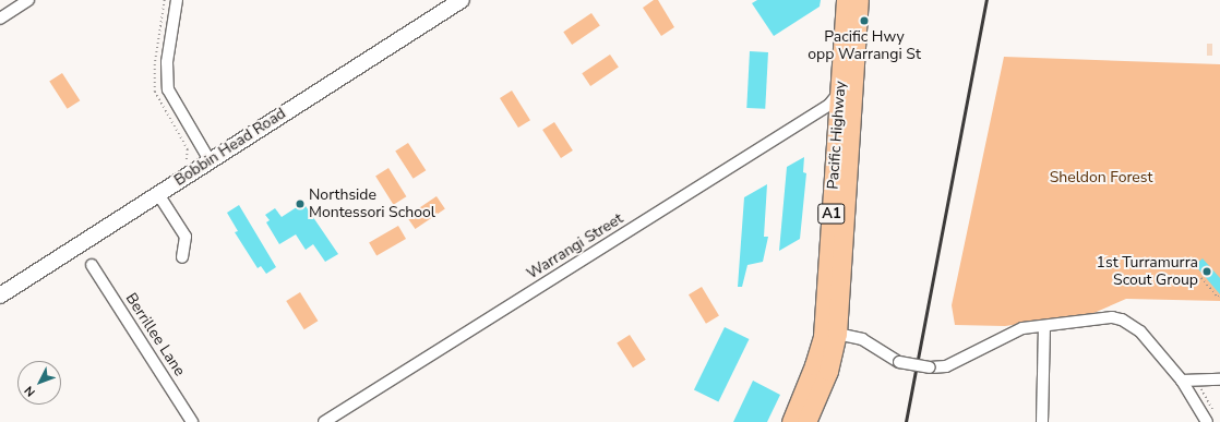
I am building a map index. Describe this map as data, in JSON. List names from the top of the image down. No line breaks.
{"streets":{"highway":["Pacific Highway","A1"],"main road":["Bobbin Head Road"],"street":["Warrangi Street","Berrillee Lane"]},"crossings":[["Pacific Highway","Warrangi Street"]],"parks":["Sheldon Forest"],"places":["Pacific Hwy opp Warrangi St","Northside Montessori School","1st Turramurra Scout Group"],"north":"bottom left"}
